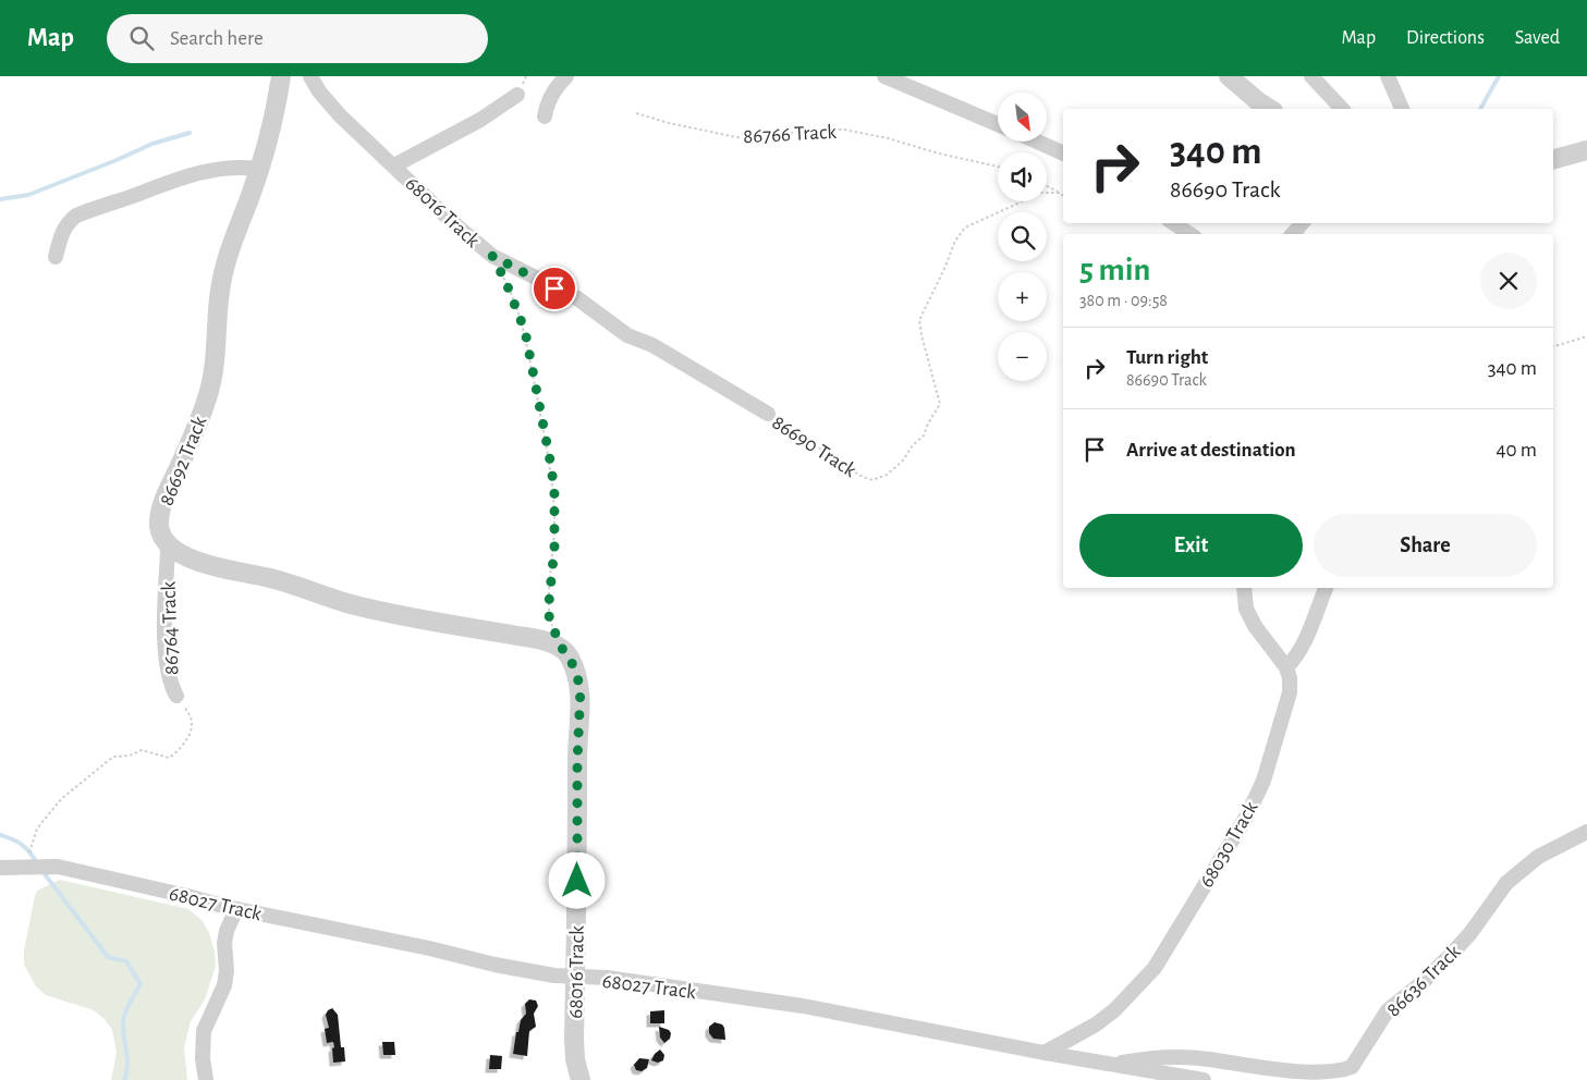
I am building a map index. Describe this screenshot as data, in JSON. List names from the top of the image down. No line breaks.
{"streets":{"street":["68016 Track","86690 Track","86692 Track","86764 Track","68030 Track","68027 Track","86636 Track"],"path":["86766 Track"]},"crossings":[["68016 Track","86690 Track"],["68016 Track","68027 Track"],["86692 Track","86764 Track"],["86764 Track","68027 Track"],["68030 Track","68027 Track"],["68027 Track","86636 Track"]],"north":"bottom right","page":{"header":"Map","search":"Search here","nav":["Map","Directions","Saved"],"map_buttons":["+","−"],"turn":["340 m","86690 Track"],"heading":["5 min","380 m · 09:58"],"list":[{"name":"Turn right","note":"86690 Track","value":"340 m"},{"name":"Arrive at destination","value":"40 m"}],"buttons":["Exit","Share"]}}
